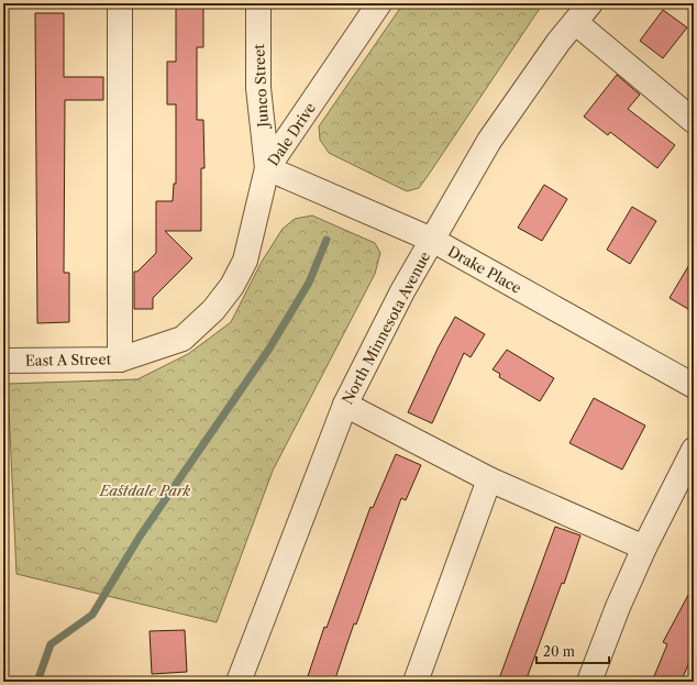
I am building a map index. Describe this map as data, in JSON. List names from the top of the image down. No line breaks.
{"streets":{"street":["Junco Street","Dale Drive","Drake Place","North Minnesota Avenue","East A Street"]},"crossings":[["Junco Street","Dale Drive"],["Junco Street","Drake Place"],["Dale Drive","Drake Place"],["Dale Drive","East A Street"],["Drake Place","North Minnesota Avenue"]],"parks":["Eastdale Park"],"scale_bar":"20 m"}
